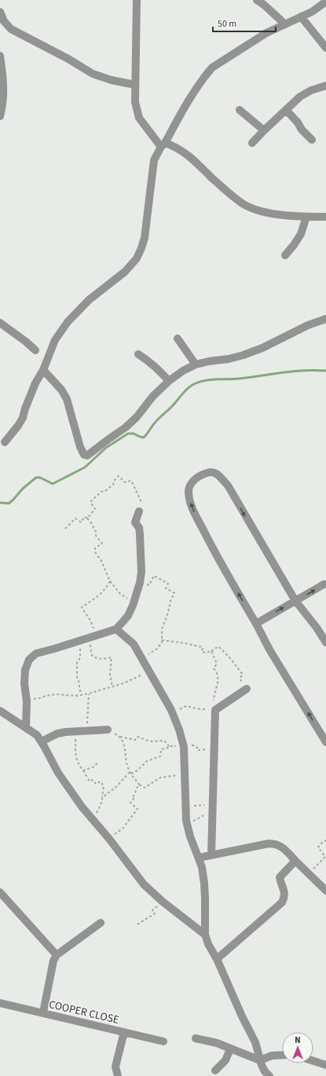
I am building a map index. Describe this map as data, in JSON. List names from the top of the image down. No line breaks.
{"streets":{"street":["COOPER CLOSE"]},"scale_bar":"50 m","north":"top"}
